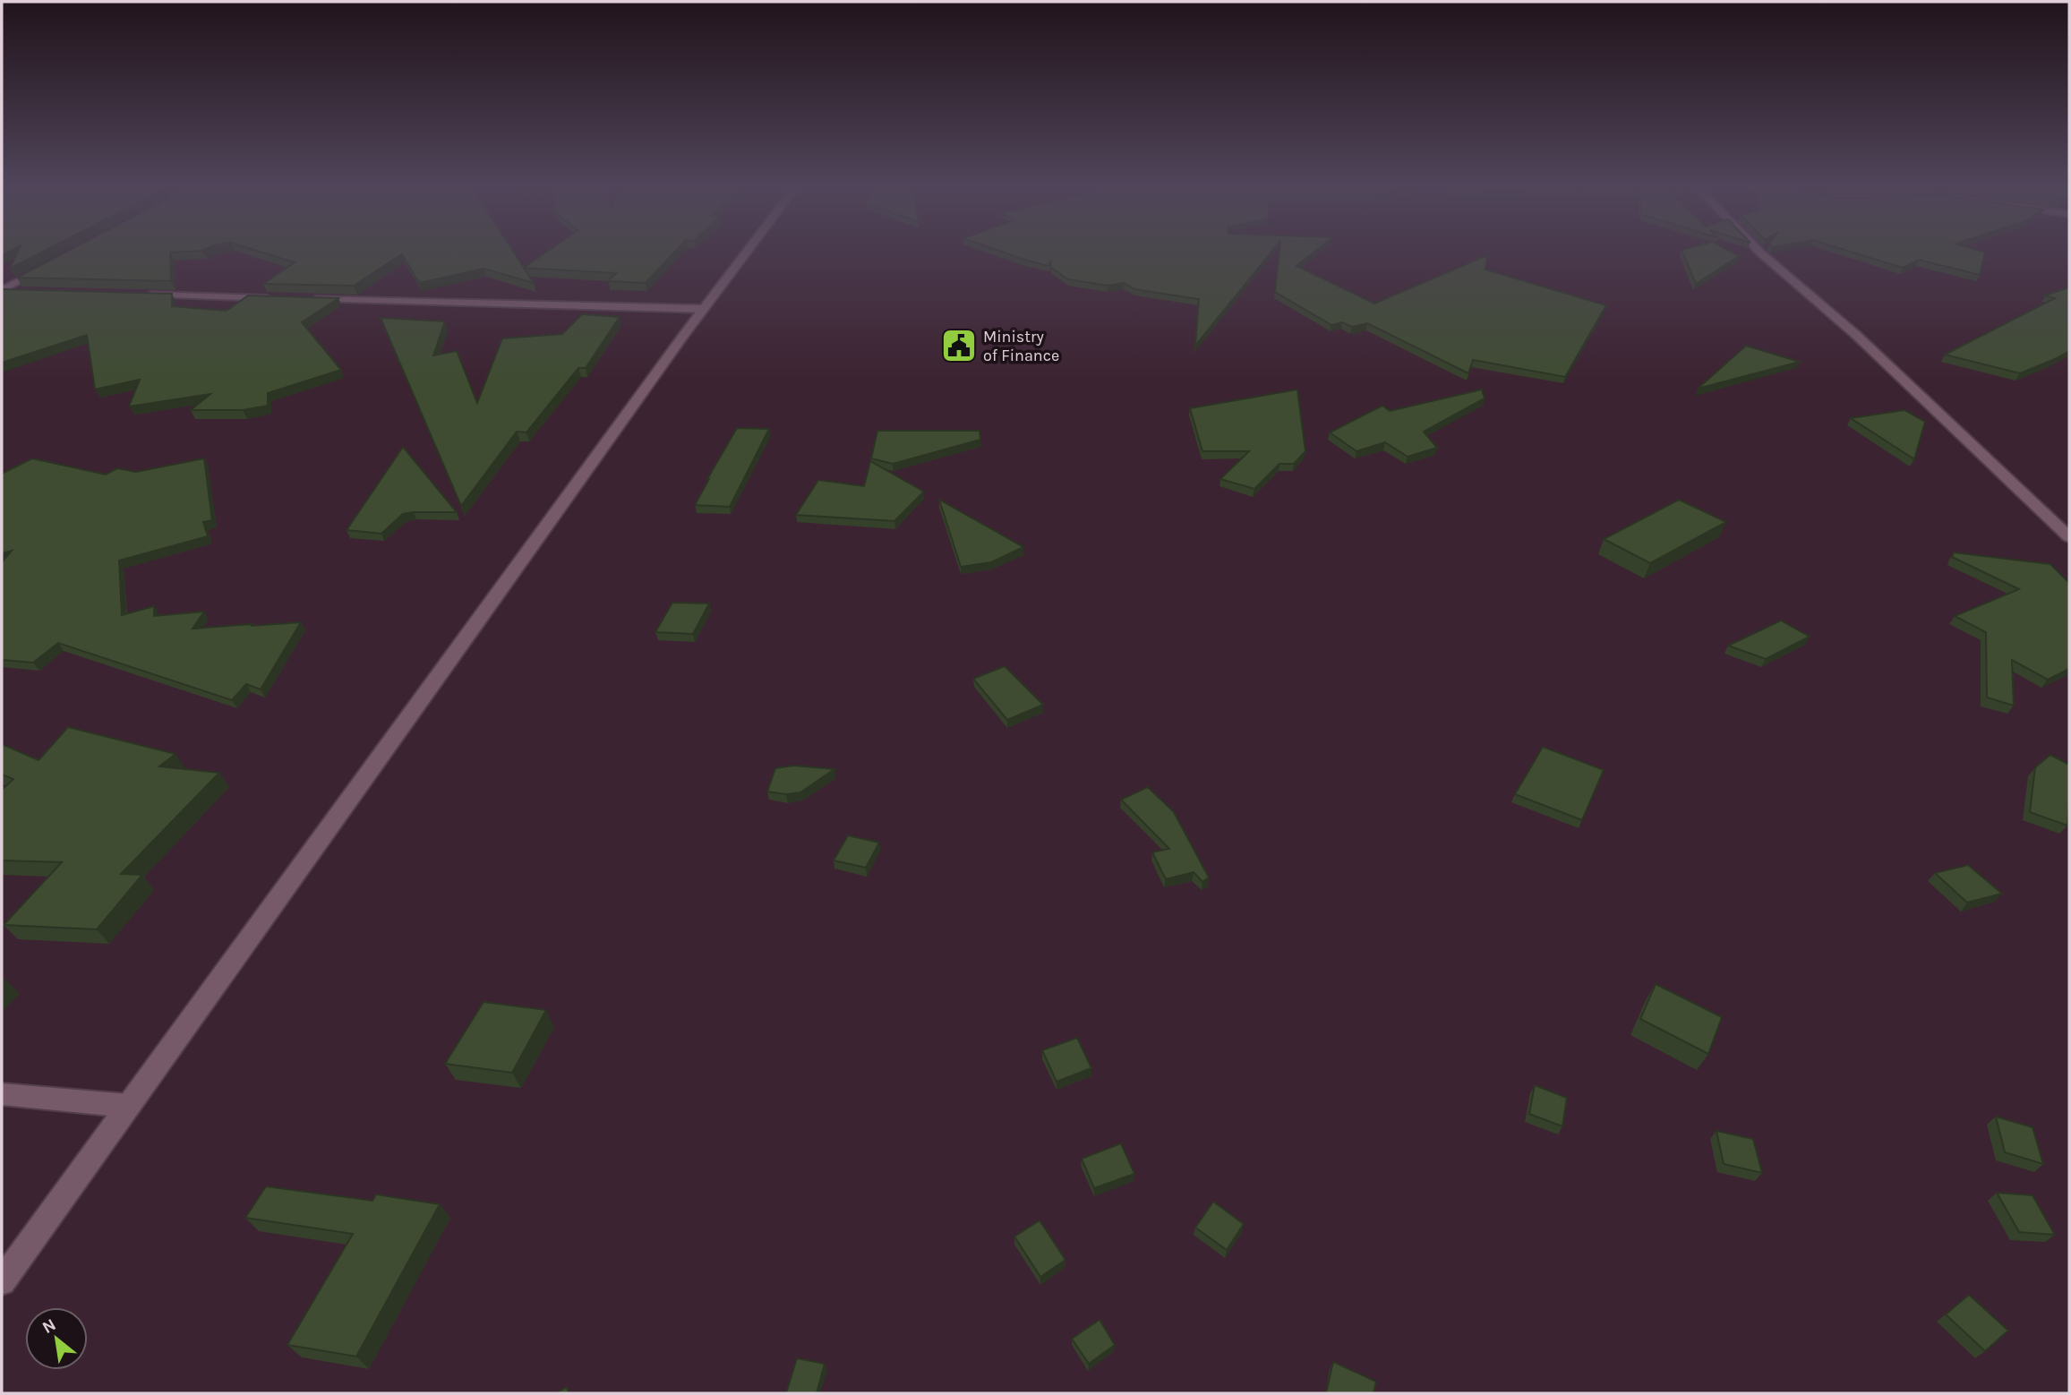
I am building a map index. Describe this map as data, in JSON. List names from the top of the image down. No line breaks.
{"places":{"public building":["Ministry of Finance"]},"north":"top left"}
